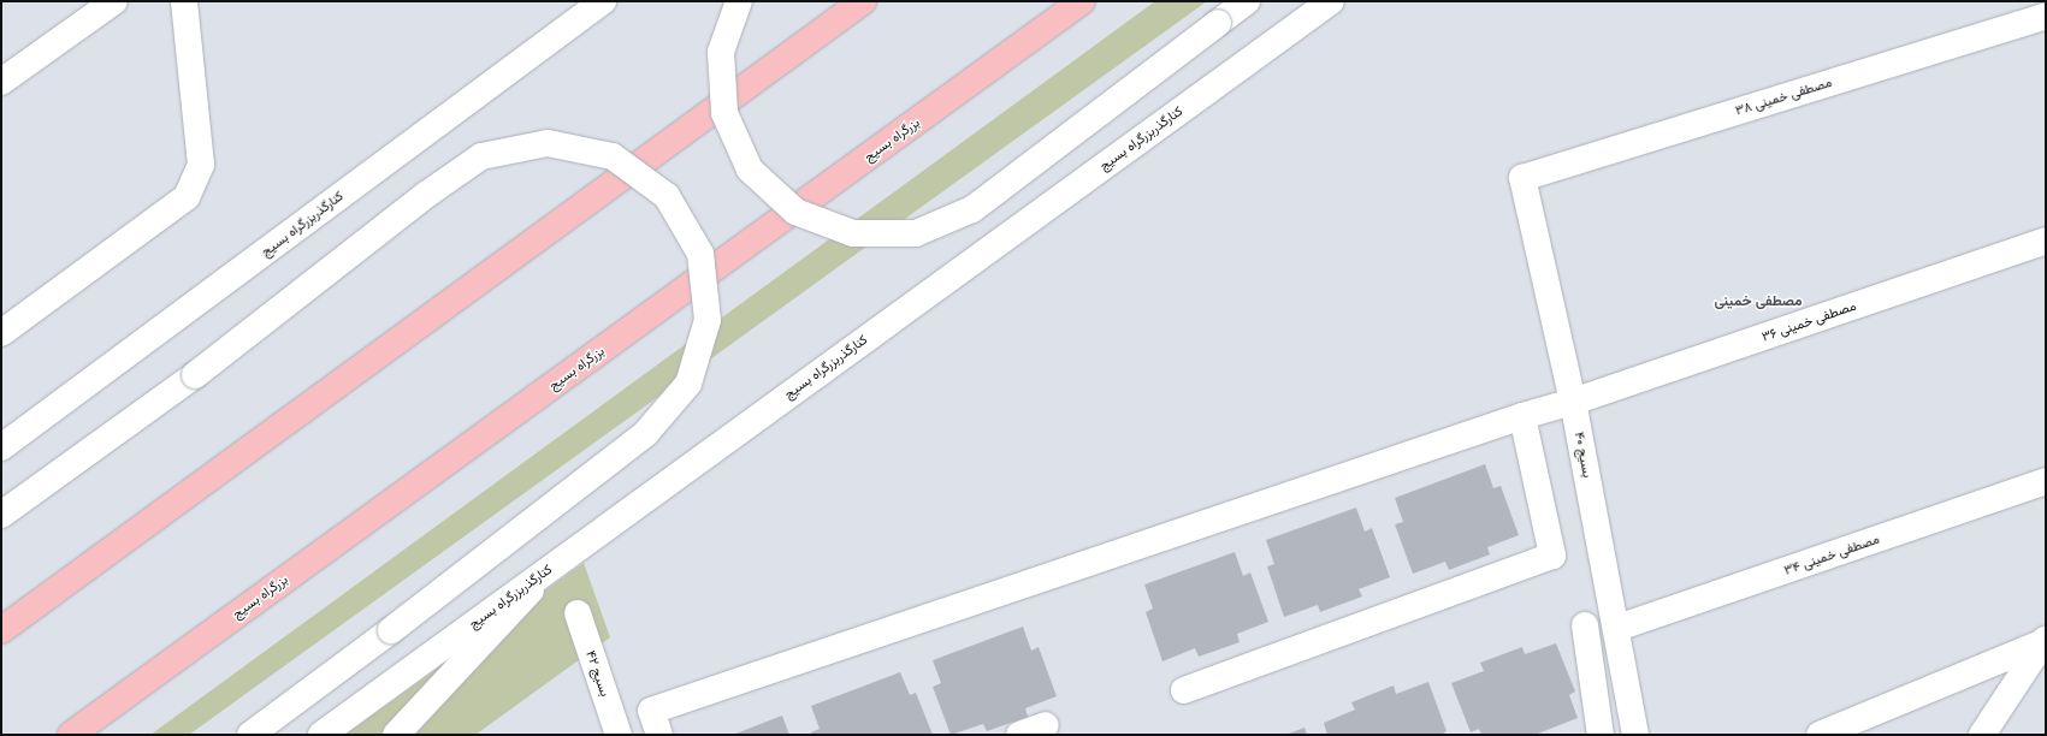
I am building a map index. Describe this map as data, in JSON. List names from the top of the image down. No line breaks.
{"streets":{"highway":["بزرگراه بسیج"],"street":["مصطفی خمینی ۳۸","کنارگذربزرگراه بسیج","مصطفی خمینی ۳۶","بسیج ۴۰","مصطفی خمینی ۳۴","بسیج ۴۲"]},"crossings":[["مصطفی خمینی ۳۸","بسیج ۴۰"],["مصطفی خمینی ۳۶","بسیج ۴۰"],["بسیج ۴۰","مصطفی خمینی ۳۴"]],"districts":["مصطفی خمینی"]}
